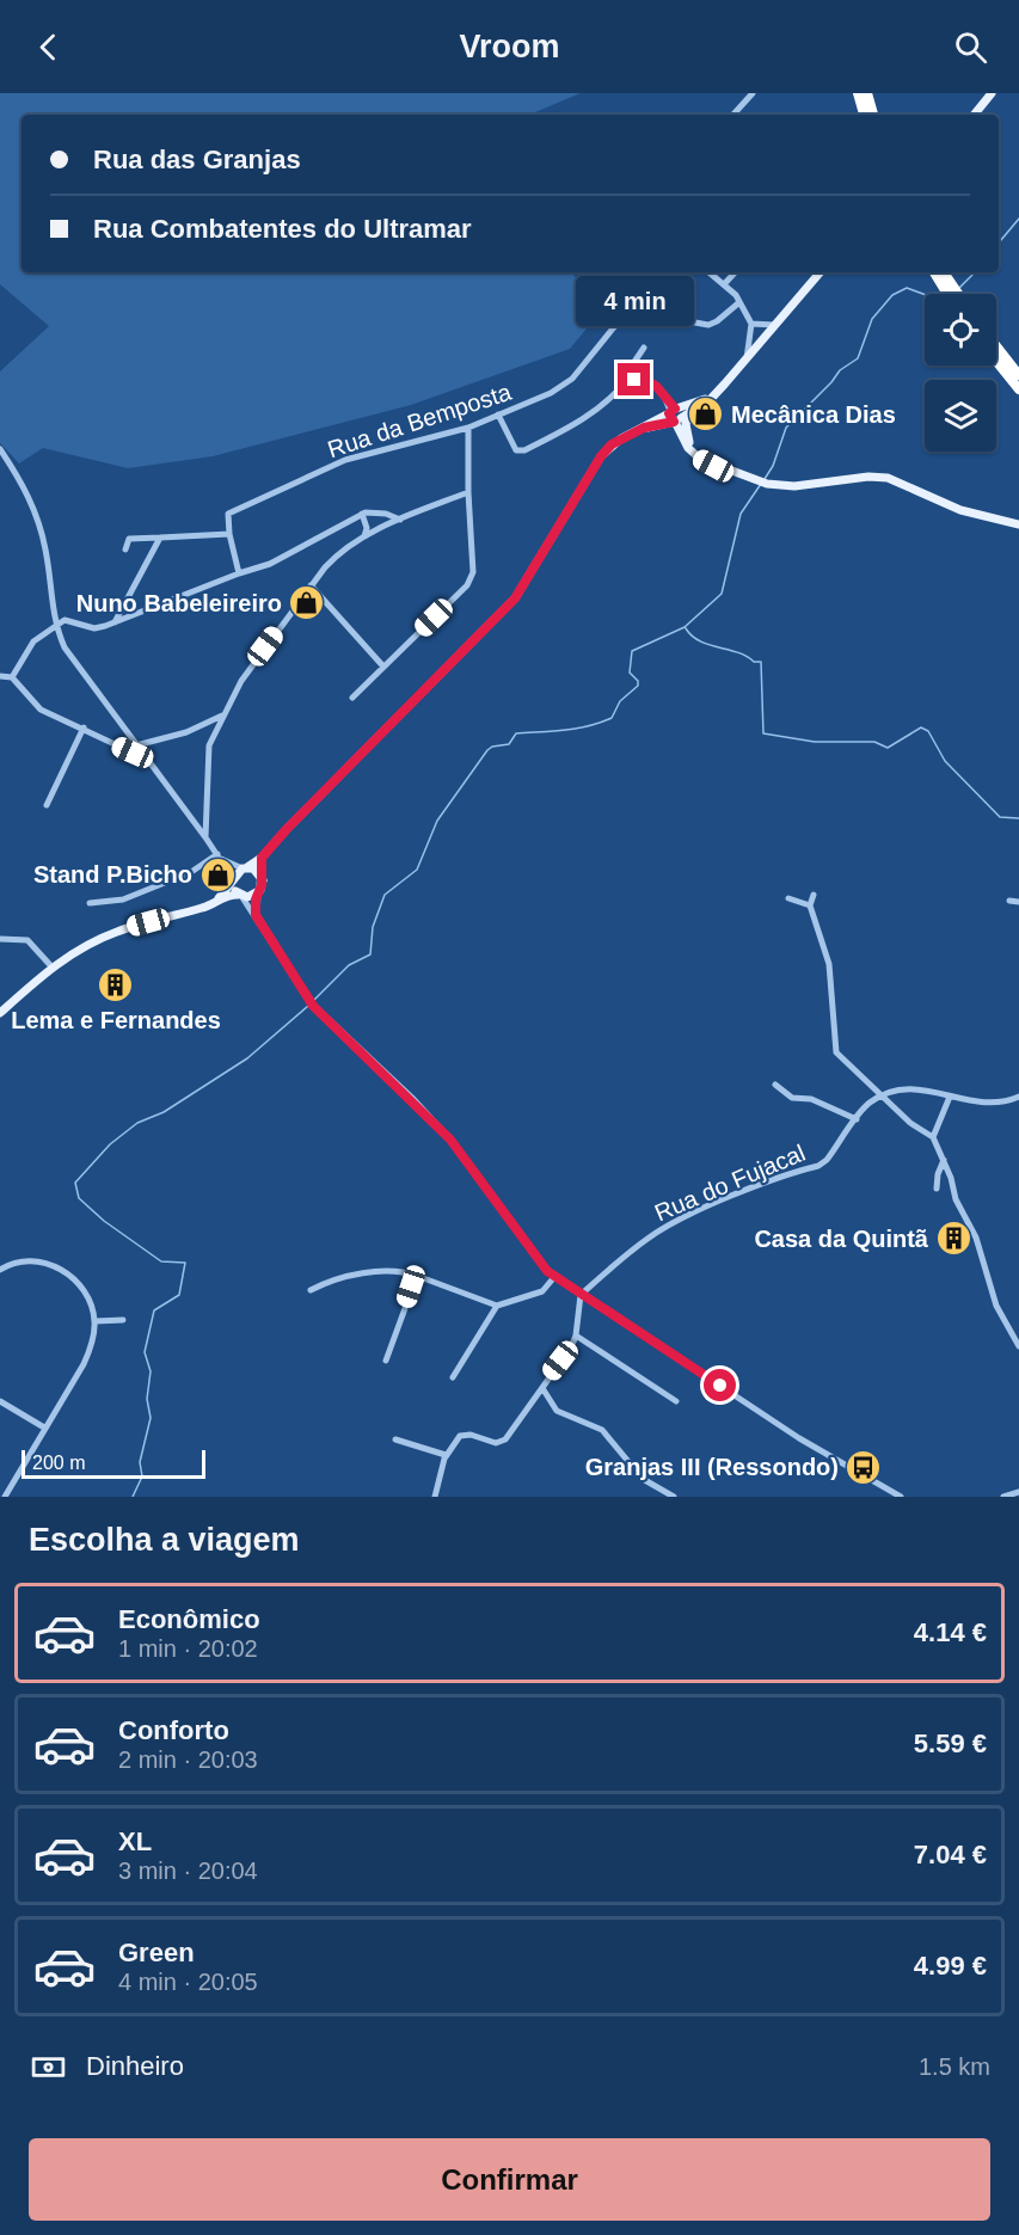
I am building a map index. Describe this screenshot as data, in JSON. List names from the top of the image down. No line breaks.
{"streets":{"street":["Rua da Bemposta","Rua do Fujacal"]},"places":{"shop":["Mecânica Dias","Nuno Babeleireiro","Stand P.Bicho"],"building":["Lema e Fernandes","Casa da Quintã"],"bus stop":["Granjas III (Ressondo)"]},"scale_bar":"200 m","page":{"header":"Vroom","banner":["Rua das Granjas","Rua Combatentes do Ultramar"],"bubble":"4 min","scale":"200 m","heading":"Escolha a viagem","list":[{"name":"Econômico","note":"1 min · 20:02","value":"4.14 €"},{"name":"Conforto","note":"2 min · 20:03","value":"5.59 €"},{"name":"XL","note":"3 min · 20:04","value":"7.04 €"},{"name":"Green","note":"4 min · 20:05","value":"4.99 €"}],"pay":["Dinheiro","1.5 km"],"buttons":"Confirmar"}}
